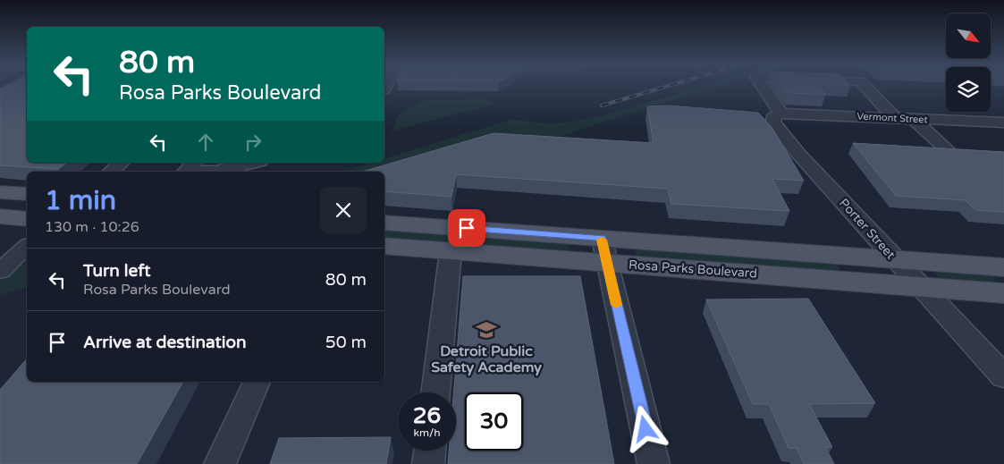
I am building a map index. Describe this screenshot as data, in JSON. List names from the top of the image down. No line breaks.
{"streets":{"main road":["Rosa Parks Boulevard"],"street":["Vermont Street","Porter Street"]},"crossings":[["Vermont Street","Porter Street"],["Porter Street","Rosa Parks Boulevard"]],"places":{"school or university":["Detroit Public Safety Academy"]},"north":"bottom right","page":{"turn":["80 m","Rosa Parks Boulevard"],"heading":["1 min","130 m · 10:26"],"list":[{"name":"Turn left","note":"Rosa Parks Boulevard","value":"80 m"},{"name":"Arrive at destination","value":"50 m"}],"speed":"26 km/h","limit":"30"}}
